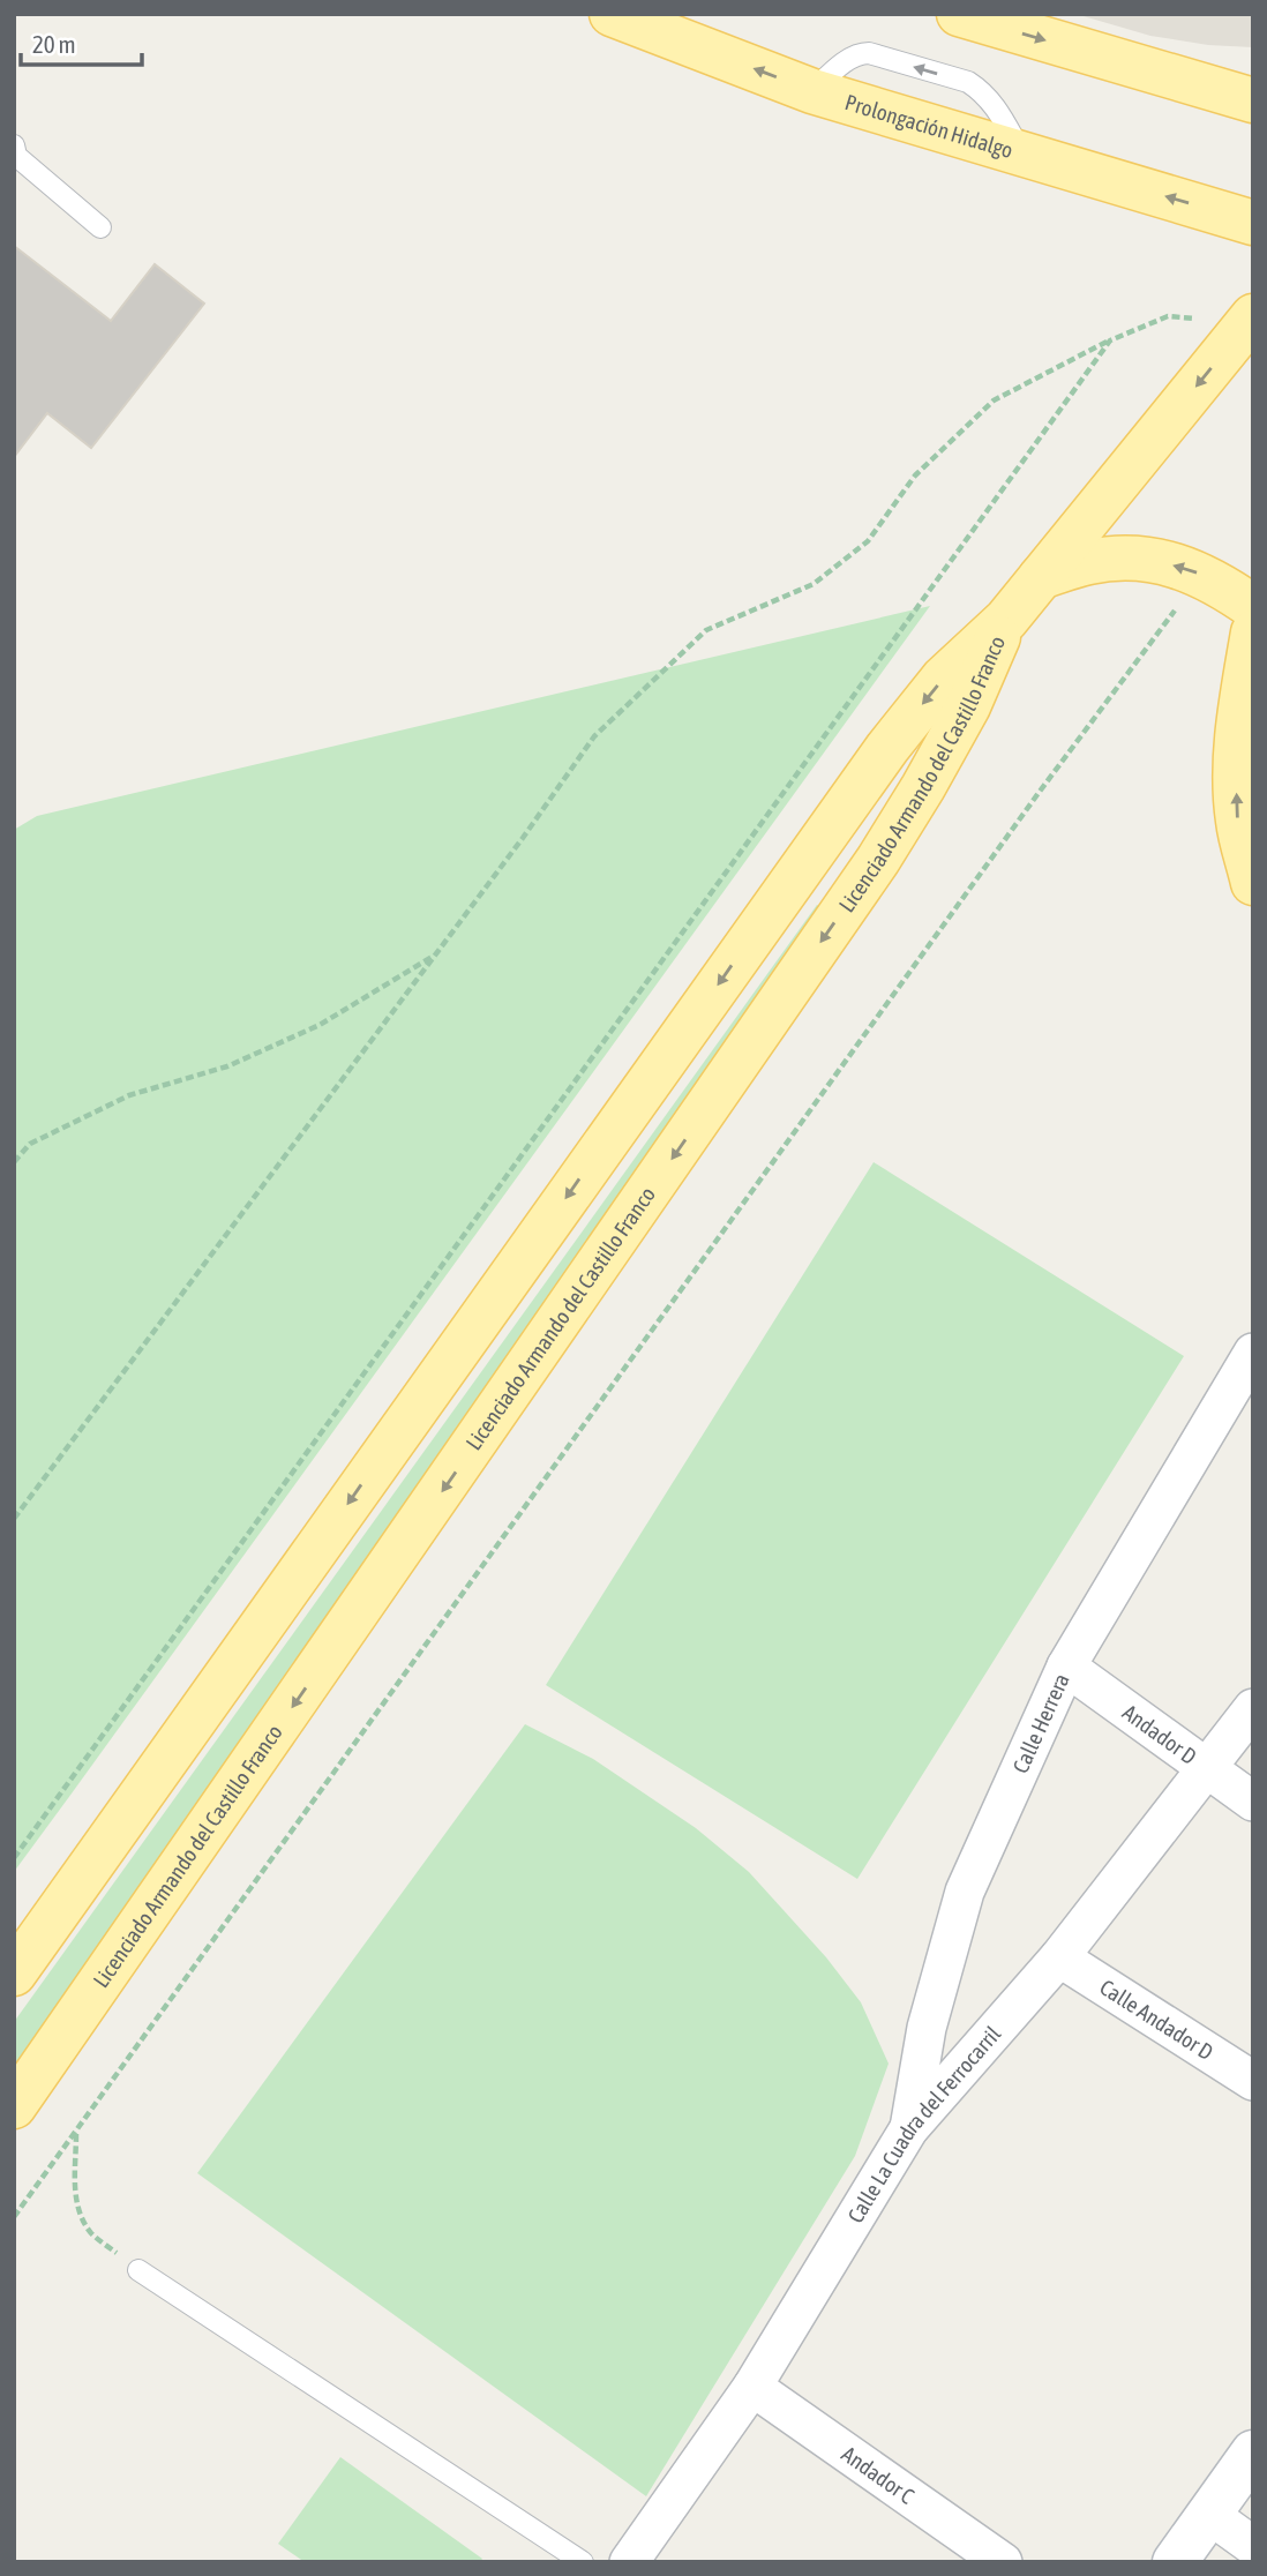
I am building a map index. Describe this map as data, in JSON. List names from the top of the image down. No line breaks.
{"streets":{"main road":["Prolongación Hidalgo","Licenciado Armando del Castillo Franco"],"street":["Calle Herrera","Andador D","Calle Andador D","Calle La Cuadra del Ferrocarril","Andador C"]},"crossings":[["Calle Herrera","Andador D"],["Calle Herrera","Calle La Cuadra del Ferrocarril"],["Andador D","Calle La Cuadra del Ferrocarril"],["Calle Andador D","Calle La Cuadra del Ferrocarril"],["Calle La Cuadra del Ferrocarril","Andador C"]],"one_way":["Licenciado Armando del Castillo Franco"],"scale_bar":"20 m"}
